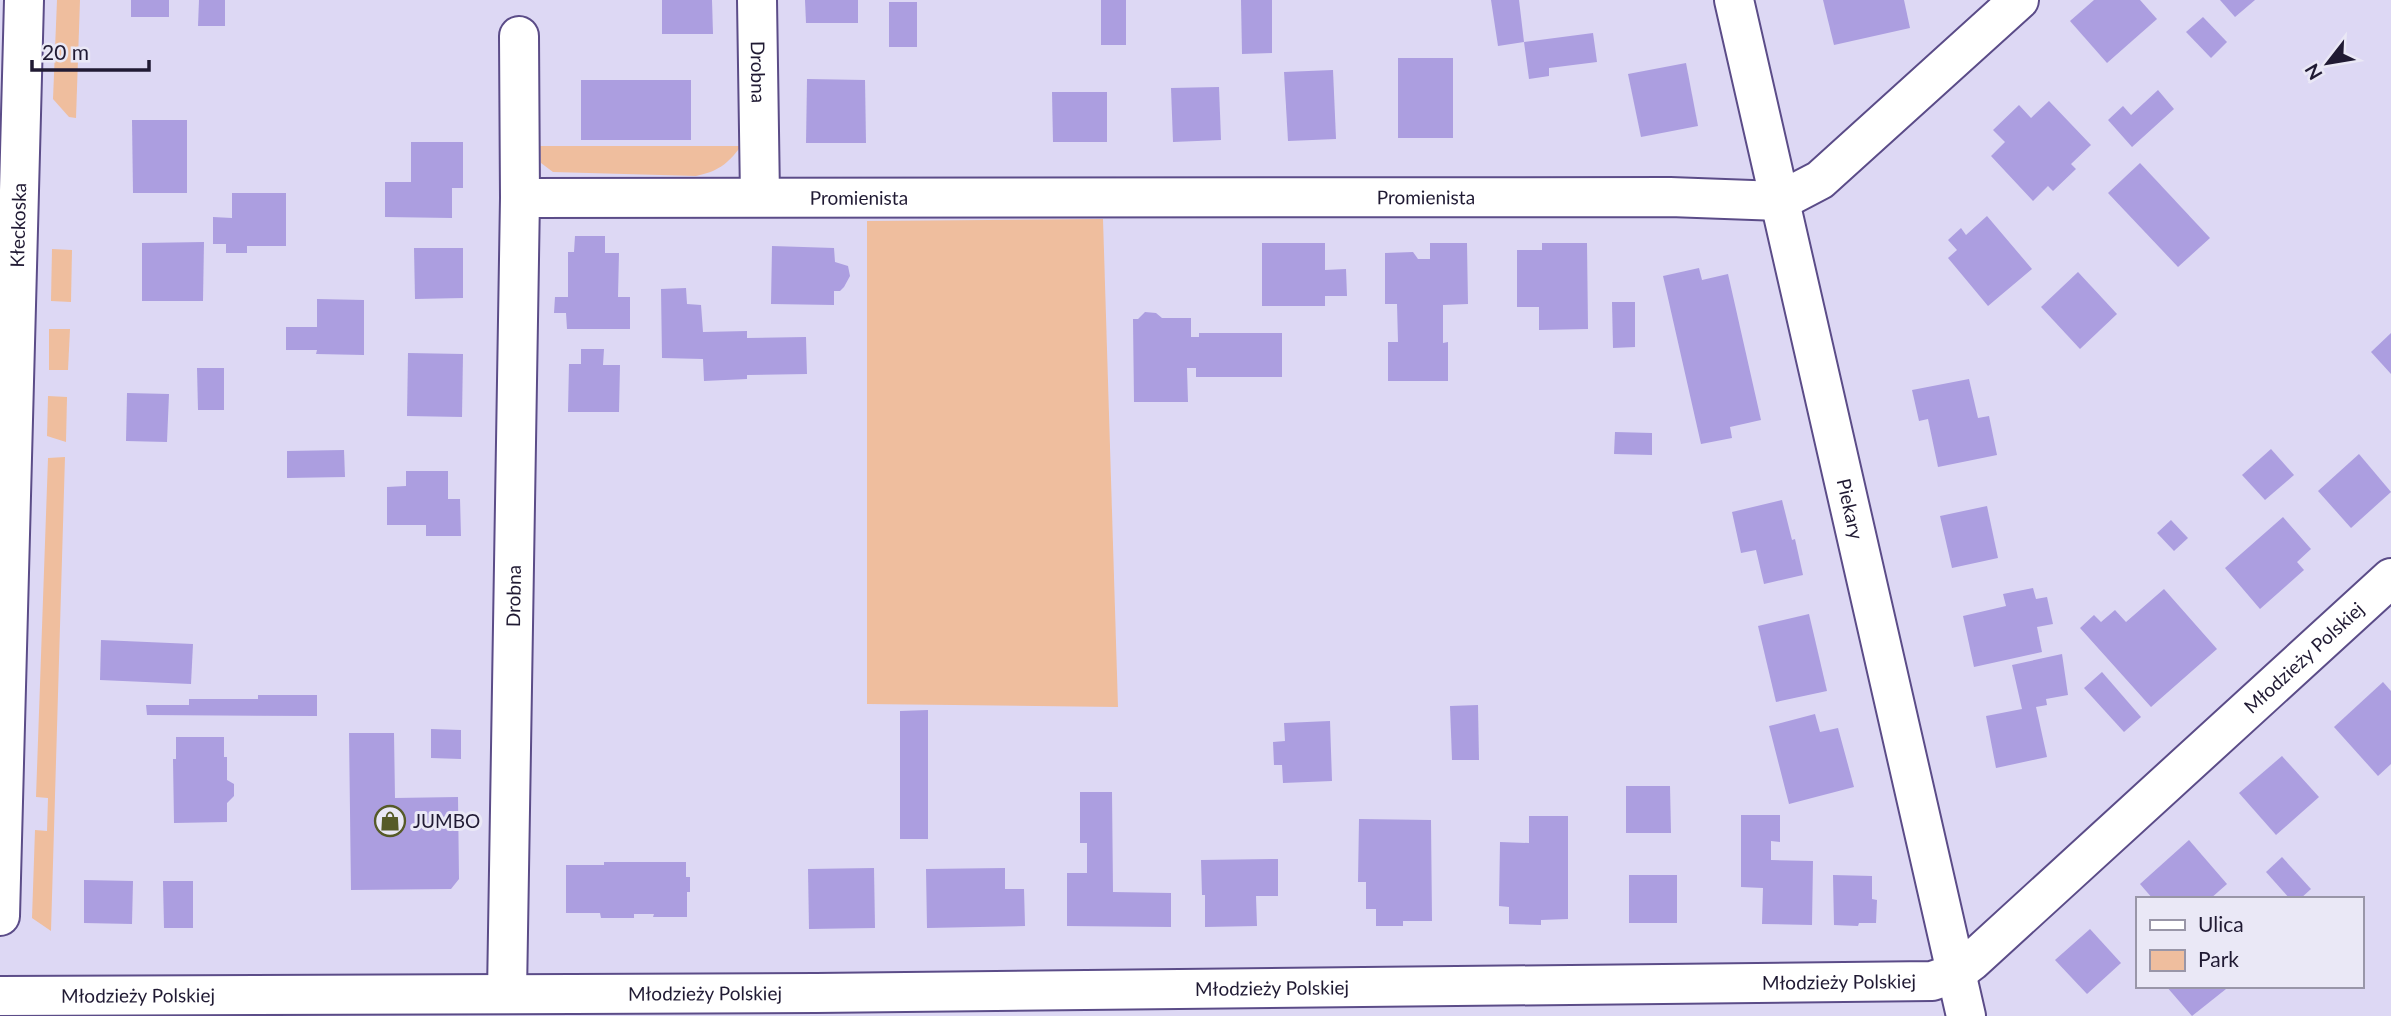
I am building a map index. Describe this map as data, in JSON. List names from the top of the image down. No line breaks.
{"streets":{"street":["Drobna","Promienista","Kłeckoska","Piekary","Młodzieży Polskiej"]},"crossings":[["Drobna","Promienista"],["Drobna","Młodzieży Polskiej"],["Promienista","Piekary"],["Piekary","Młodzieży Polskiej"]],"places":{"shop":["JUMBO"]},"legend":["Ulica","Park"],"scale_bar":"20 m","north":"bottom left"}
